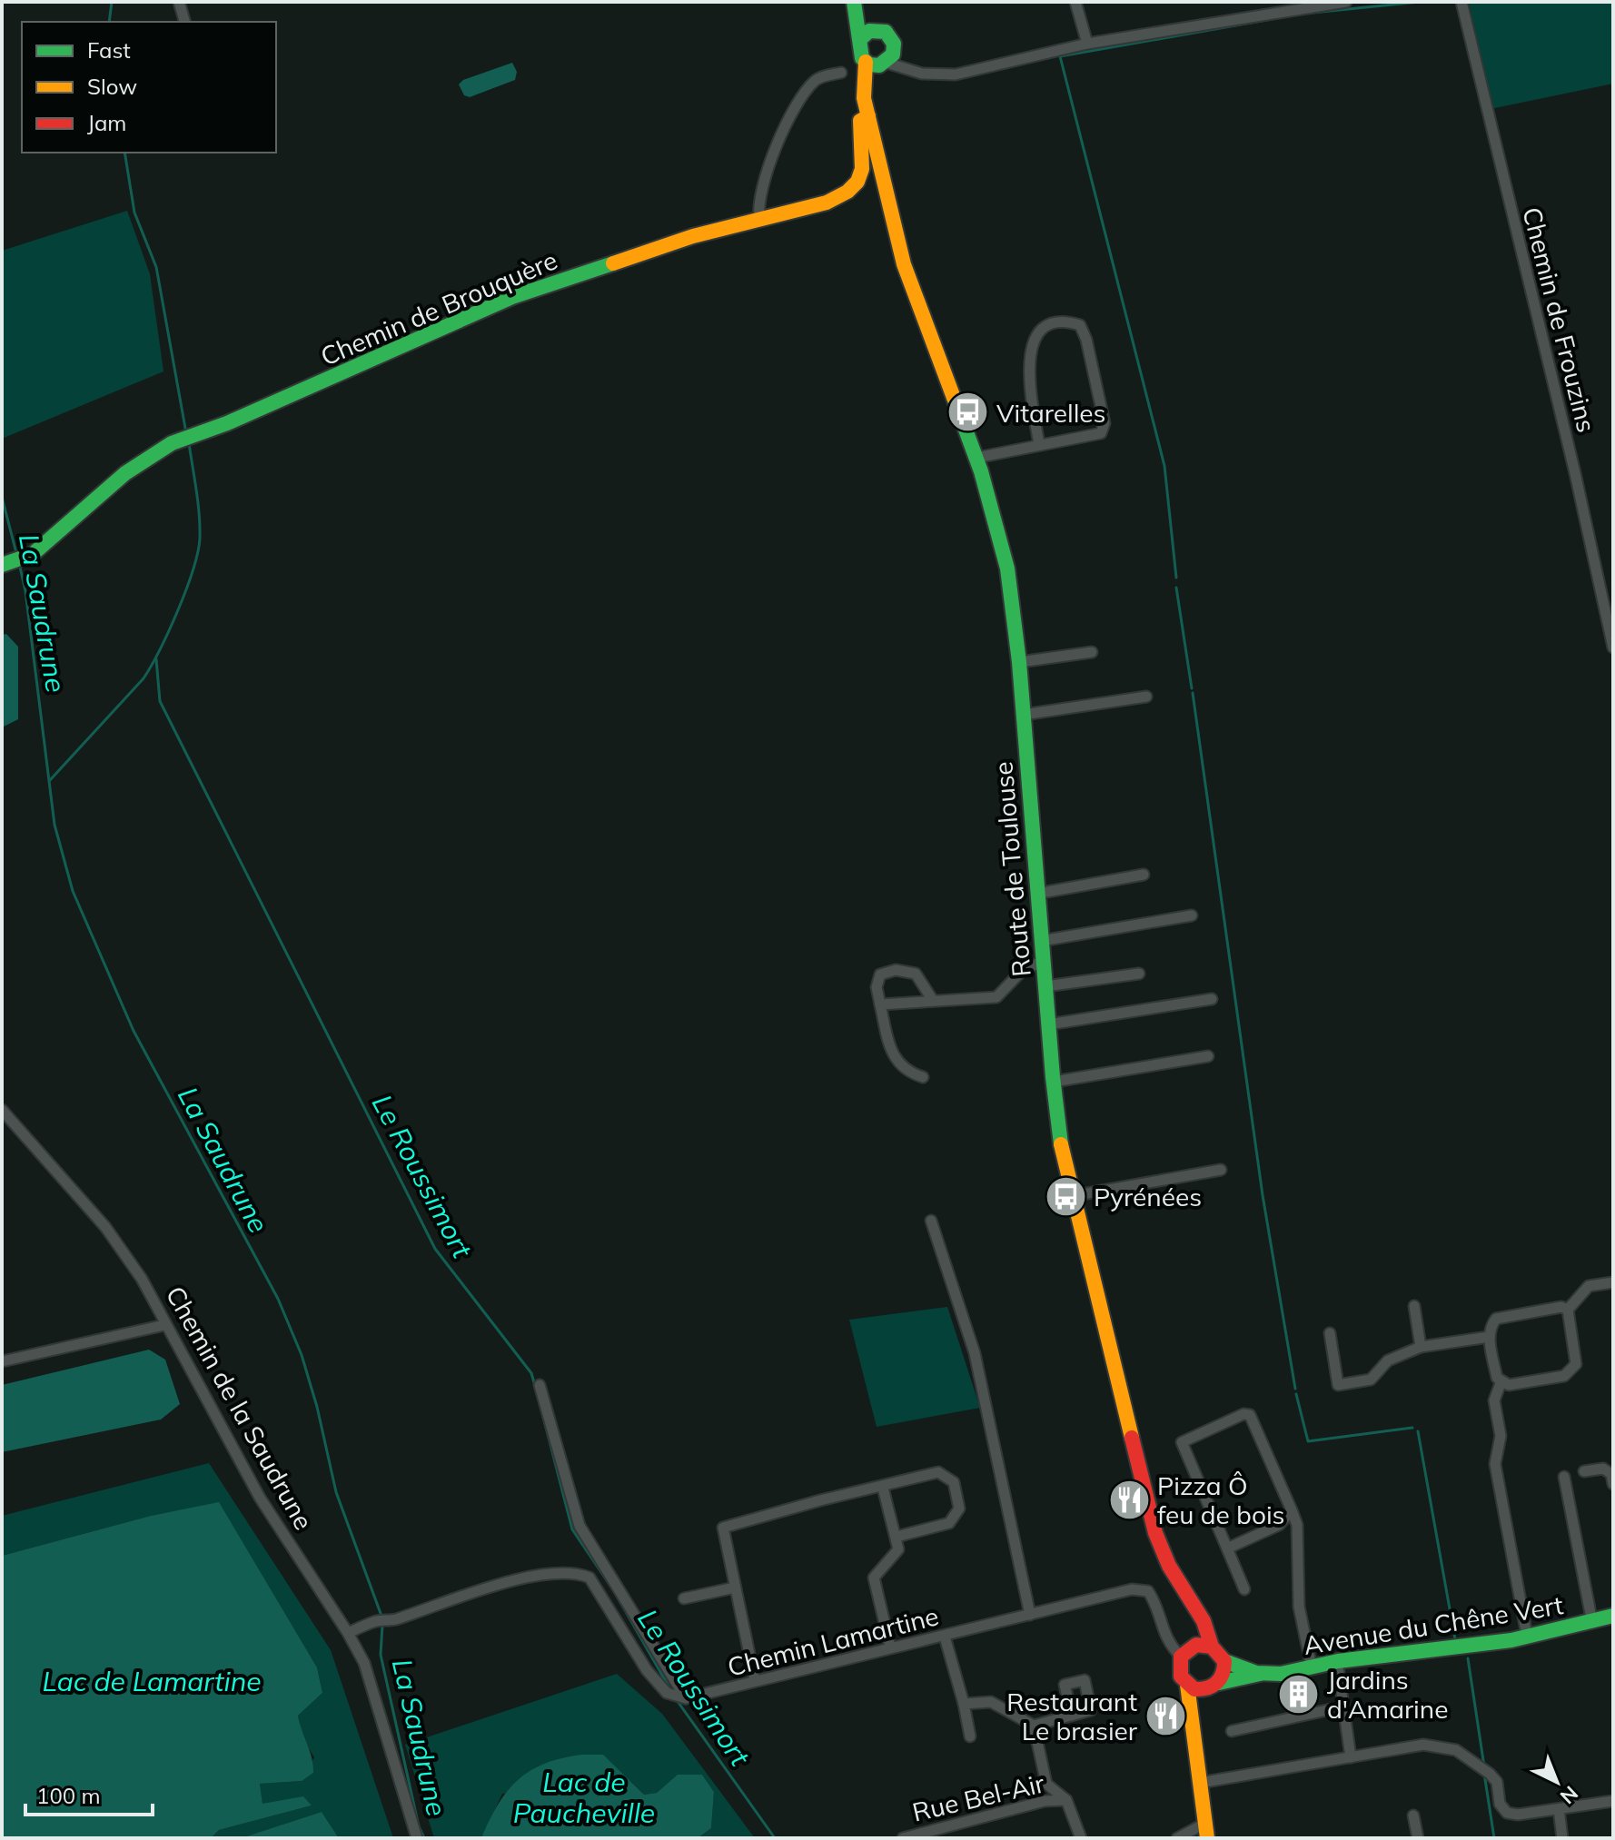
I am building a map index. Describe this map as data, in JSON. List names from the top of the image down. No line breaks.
{"streets":{"main road":["Chemin de Brouquère","Route de Toulouse","Avenue du Chêne Vert"],"street":["Chemin de Frouzins","Chemin de la Saudrune","Chemin Lamartine","Rue Bel-Air"]},"crossings":[["Chemin de Brouquère","Route de Toulouse"],["Route de Toulouse","Avenue du Chêne Vert"],["Route de Toulouse","Chemin Lamartine"],["Avenue du Chêne Vert","Chemin Lamartine"]],"water":["La Saudrune","Le Roussimort","Lac de Lamartine","Lac de Paucheville"],"places":{"bus stop":["Vitarelles","Pyrénées"],"restaurant":["Pizza Ô feu de bois","Restaurant Le brasier"],"building":["Jardins d'Amarine"]},"legend":["Fast","Slow","Jam"],"scale_bar":"100 m","north":"bottom right"}
